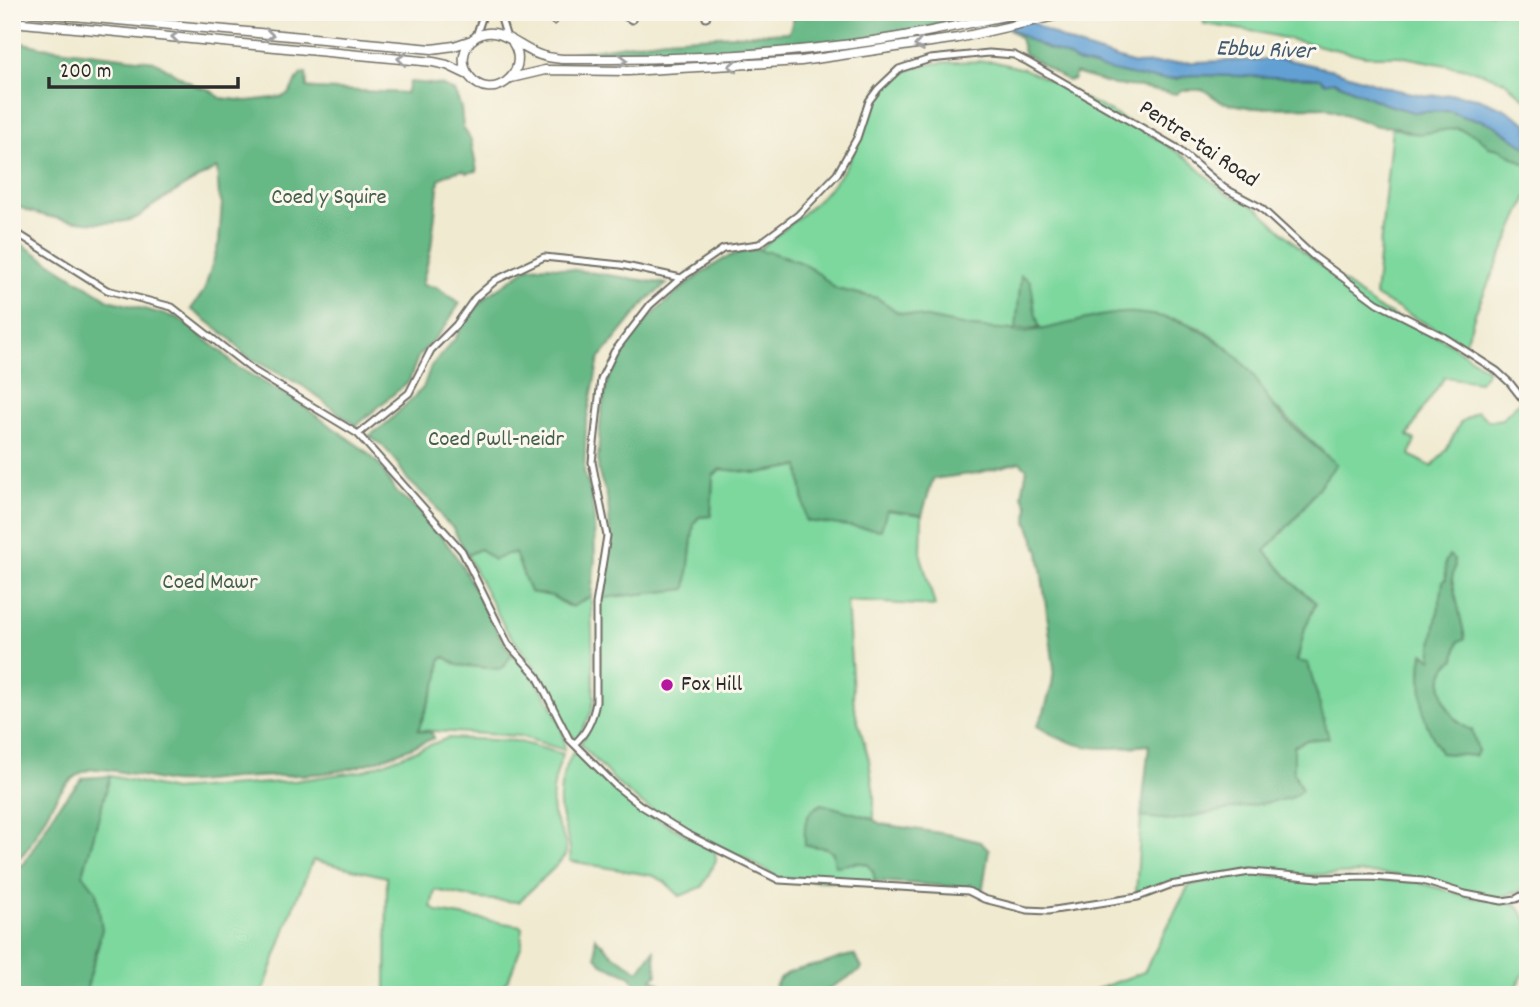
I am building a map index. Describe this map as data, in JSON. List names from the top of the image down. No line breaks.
{"streets":{"street":["Pentre-tai Road"]},"water":["Ebbw River"],"parks":["Coed y Squire","Coed Pwll-neidr","Coed Mawr"],"places":["Fox Hill"],"scale_bar":"200 m"}
